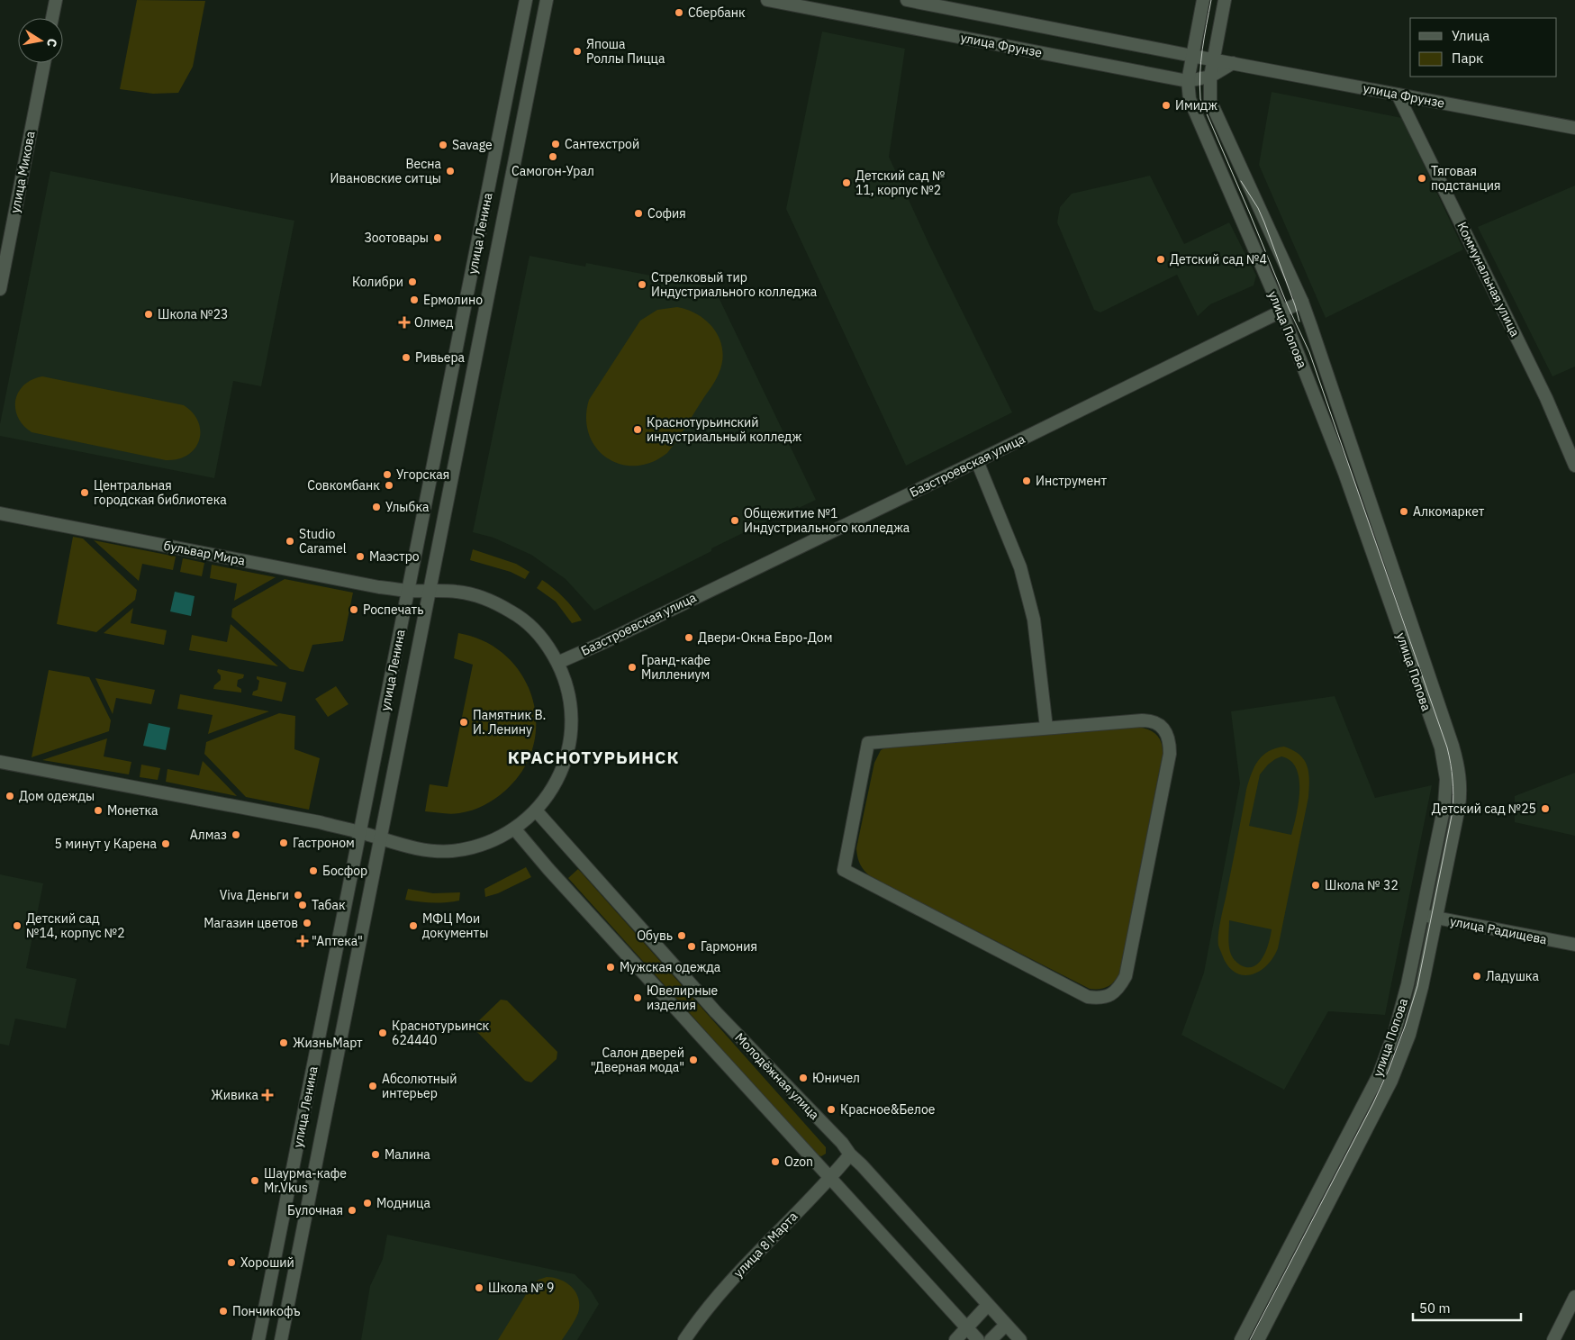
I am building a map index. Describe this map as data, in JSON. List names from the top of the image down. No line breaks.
{"streets":{"street":["улица Фрунзе","улица Микова","улица Ленина","Коммунальная улица","улица Попова","Базстроевская улица","бульвар Мира","улица Радищева","Молодёжная улица","улица 8 Марта"]},"crossings":[["улица Фрунзе","Коммунальная улица"],["улица Фрунзе","улица Попова"],["улица Ленина","бульвар Мира"],["улица Попова","Базстроевская улица"],["улица Попова","улица Радищева"],["Базстроевская улица","бульвар Мира"],["бульвар Мира","Молодёжная улица"],["Молодёжная улица","улица 8 Марта"]],"districts":["КРАСНОТУРЬИНСК"],"places":{"other":["Сбербанк","Япоша Роллы Пицца","Имидж","Сантехстрой","Savage","Самогон-Урал","Весна Ивановские ситцы","Тяговая подстанция","Детский сад № 11, корпус №2","София","Зоотовары","Детский сад №4","Колибри","Стрелковый тир Индустриального колледжа","Ермолино","Школа №23","Ривьера","Краснотурьинский индустриальный колледж","Угорская","Инструмент","Совкомбанк","Центральная городская библиотека","Улыбка","Алкомаркет","Общежитие №1 Индустриального колледжа","Studio Caramel","Маэстро","Роспечать","Двери-Окна Евро-Дом","Гранд-кафе Миллениум","Памятник В. И. Ленину","Дом одежды","Детский сад №25","Монетка","Алмаз","Гастроном","5 минут у Карена","Босфор","Школа № 32","Viva Деньги","Табак","Магазин цветов","Детский сад №14, корпус №2","МФЦ Мои документы","Обувь","Гармония","Мужская одежда","Ладушка","Ювелирные изделия","Краснотурьинск 624440","ЖизньМарт","Салон дверей \"Дверная мода\"","Юничел","Абсолютный интерьер","Красное&Белое","Малина","Ozon","Шаурма-кафе Mr.Vkus","Модница","Булочная","Хороший","Школа № 9","Пончикофъ"],"health":["Олмед","\"Аптека\"","Живика"]},"legend":["Улица","Парк"],"scale_bar":"50 m","north":"right"}
